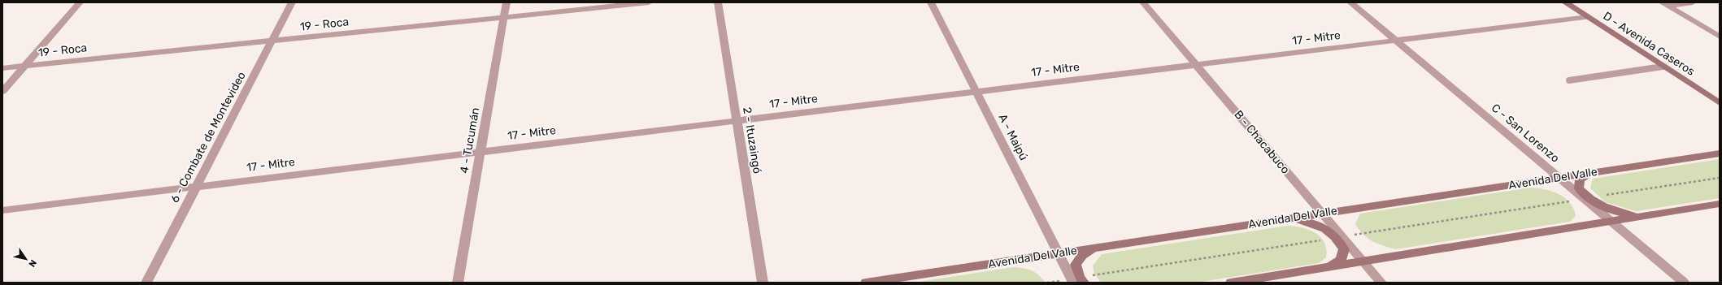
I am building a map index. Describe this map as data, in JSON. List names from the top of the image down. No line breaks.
{"streets":{"street":["19 - Roca","17 - Mitre","D - Avenida Caseros","C - San Lorenzo","6 - Combate de Montevideo","A - Maipú","4 - Tucumán","2 - Ituzaingó","B - Chacabuco","Avenida Del Valle"]},"crossings":[["19 - Roca","6 - Combate de Montevideo"],["19 - Roca","4 - Tucumán"],["17 - Mitre","D - Avenida Caseros"],["17 - Mitre","C - San Lorenzo"],["17 - Mitre","6 - Combate de Montevideo"],["17 - Mitre","A - Maipú"],["17 - Mitre","4 - Tucumán"],["17 - Mitre","2 - Ituzaingó"],["17 - Mitre","B - Chacabuco"],["C - San Lorenzo","Avenida Del Valle"],["A - Maipú","Avenida Del Valle"],["B - Chacabuco","Avenida Del Valle"]],"north":"bottom right"}
